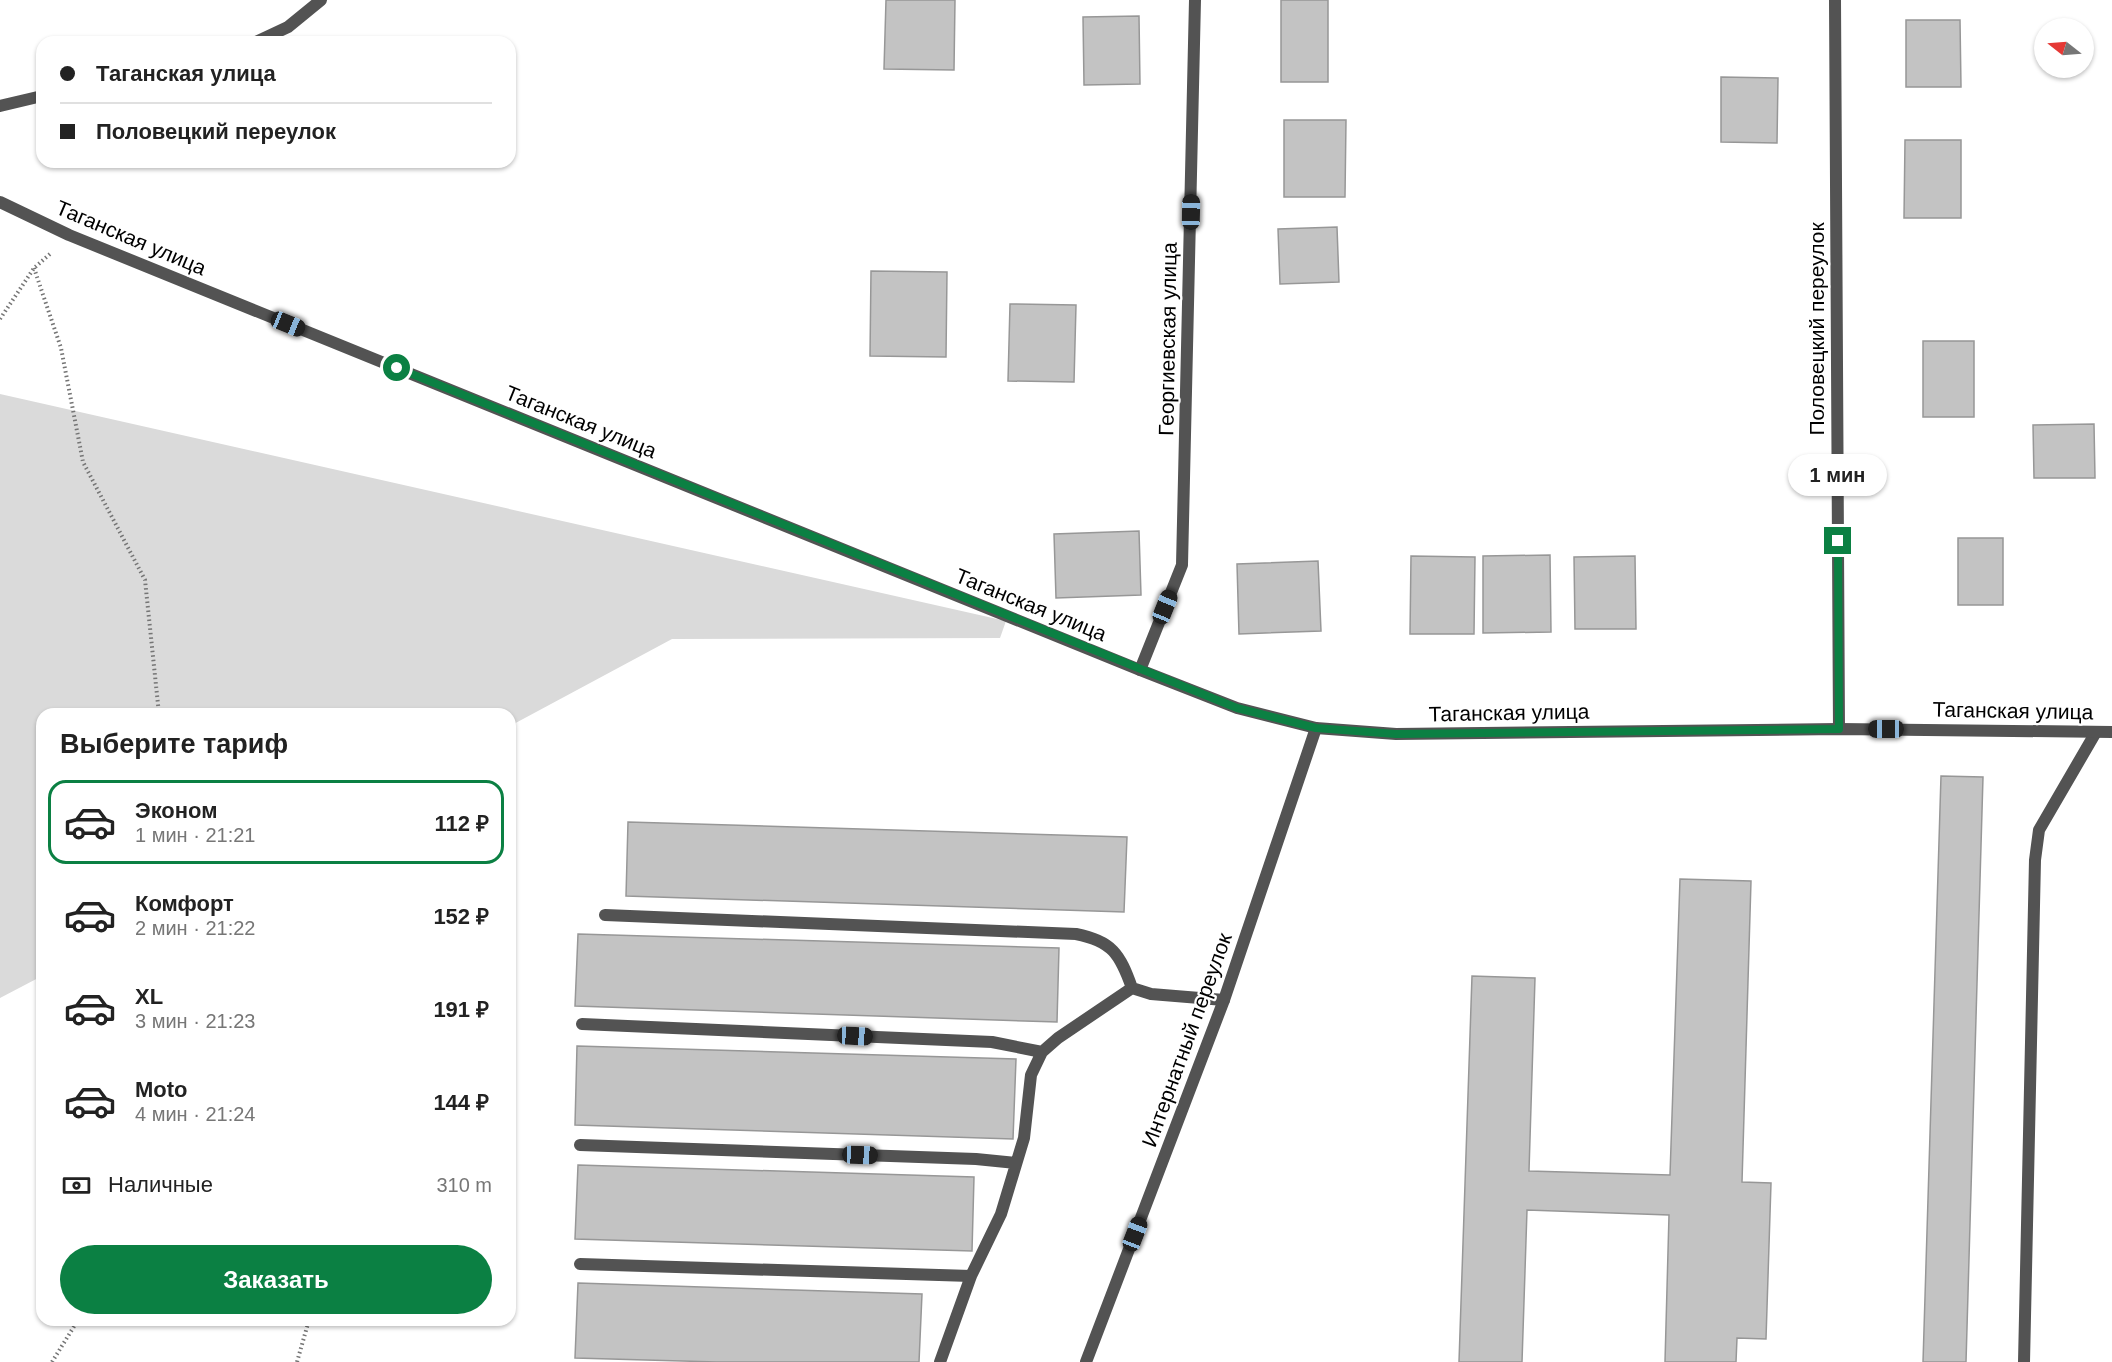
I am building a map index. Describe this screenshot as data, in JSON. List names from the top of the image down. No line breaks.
{"streets":{"street":["Таганская улица","Половецкий переулок","Георгиевская улица","Интернатный переулок"]},"crossings":[["Таганская улица","Половецкий переулок"],["Таганская улица","Георгиевская улица"],["Таганская улица","Интернатный переулок"]],"north":"left","page":{"banner":["Таганская улица","Половецкий переулок"],"bubble":"1 мин","heading":"Выберите тариф","list":[{"name":"Эконом","note":"1 мин · 21:21","value":"112 ₽"},{"name":"Комфорт","note":"2 мин · 21:22","value":"152 ₽"},{"name":"XL","note":"3 мин · 21:23","value":"191 ₽"},{"name":"Moto","note":"4 мин · 21:24","value":"144 ₽"}],"pay":["Наличные","310 m"],"buttons":"Заказать"}}
